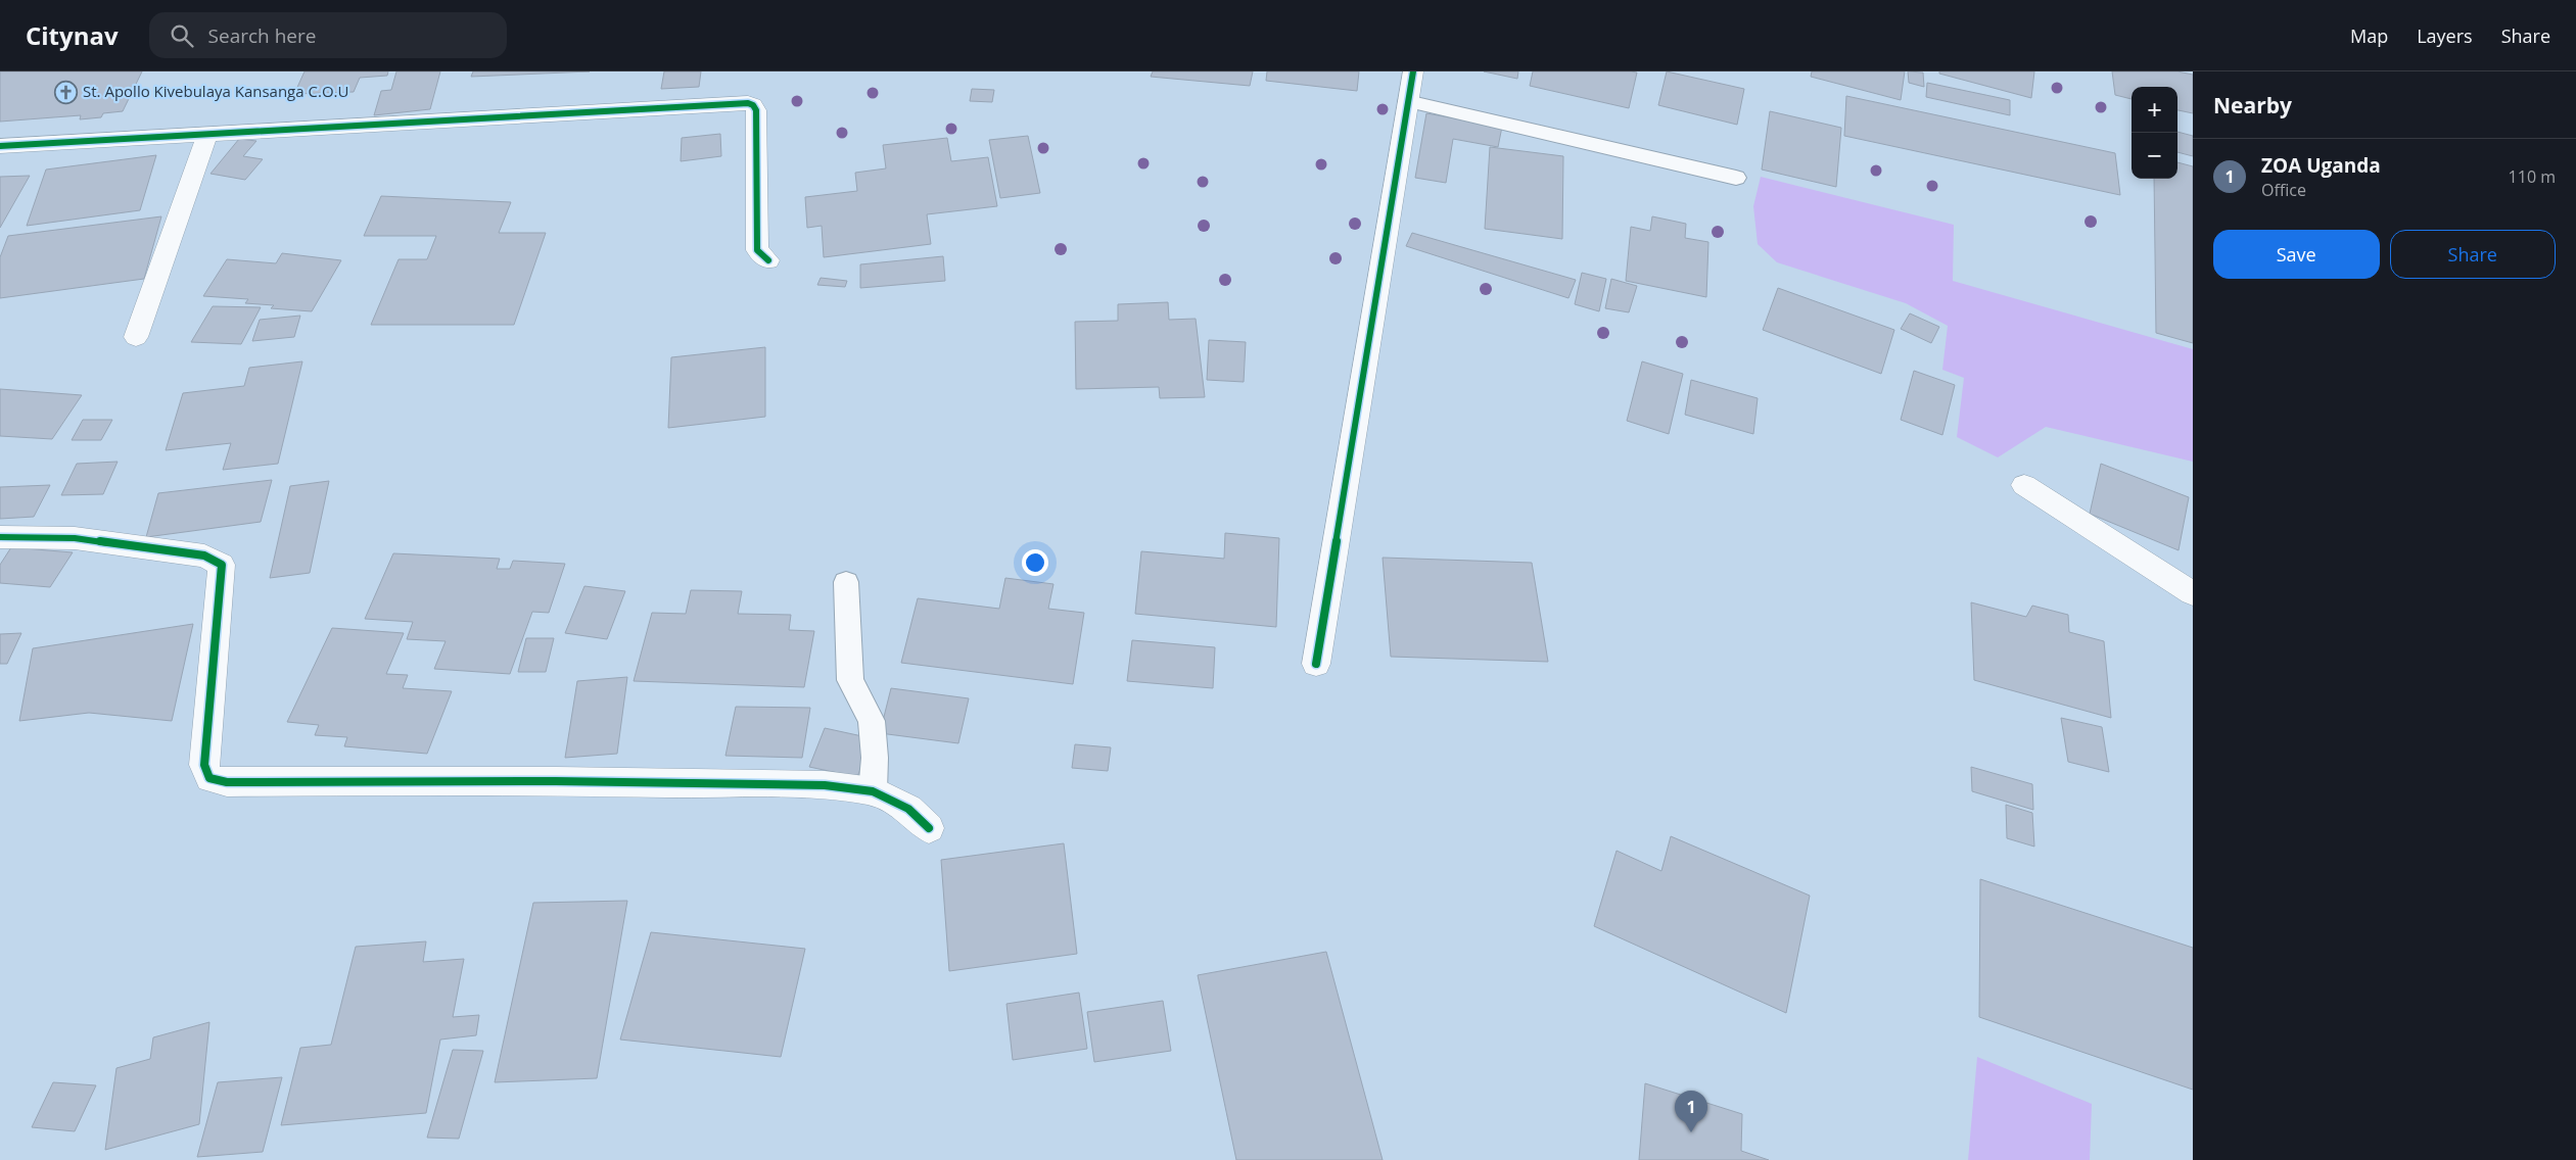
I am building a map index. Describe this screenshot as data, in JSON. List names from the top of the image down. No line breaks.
{"places":{"church":["St. Apollo Kivebulaya Kansanga C.O.U"]},"page":{"header":"Citynav","search":"Search here","nav":["Map","Layers","Share"],"heading":"Nearby","map_buttons":["+","−"],"list":[{"mark":"1","name":"ZOA Uganda","note":"Office","value":"110 m"}],"buttons":["Save","Share"],"pins":"1"}}
